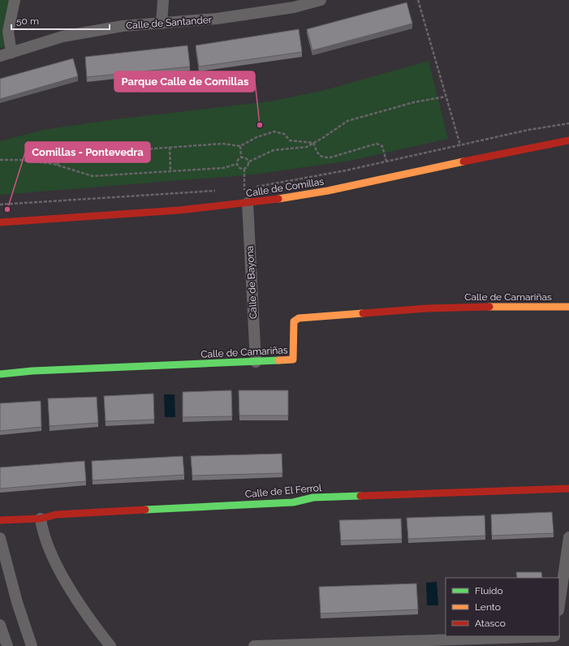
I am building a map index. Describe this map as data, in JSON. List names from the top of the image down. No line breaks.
{"streets":{"street":["Calle de Santander","Calle de Comillas","Calle de Bayona","Calle de Camariñas","Calle de El Ferrol"]},"crossings":[["Calle de Comillas","Calle de Bayona"],["Calle de Bayona","Calle de Camariñas"]],"places":["Parque Calle de Comillas","Comillas - Pontevedra"],"legend":["Fluido","Lento","Atasco"],"scale_bar":"50 m"}
